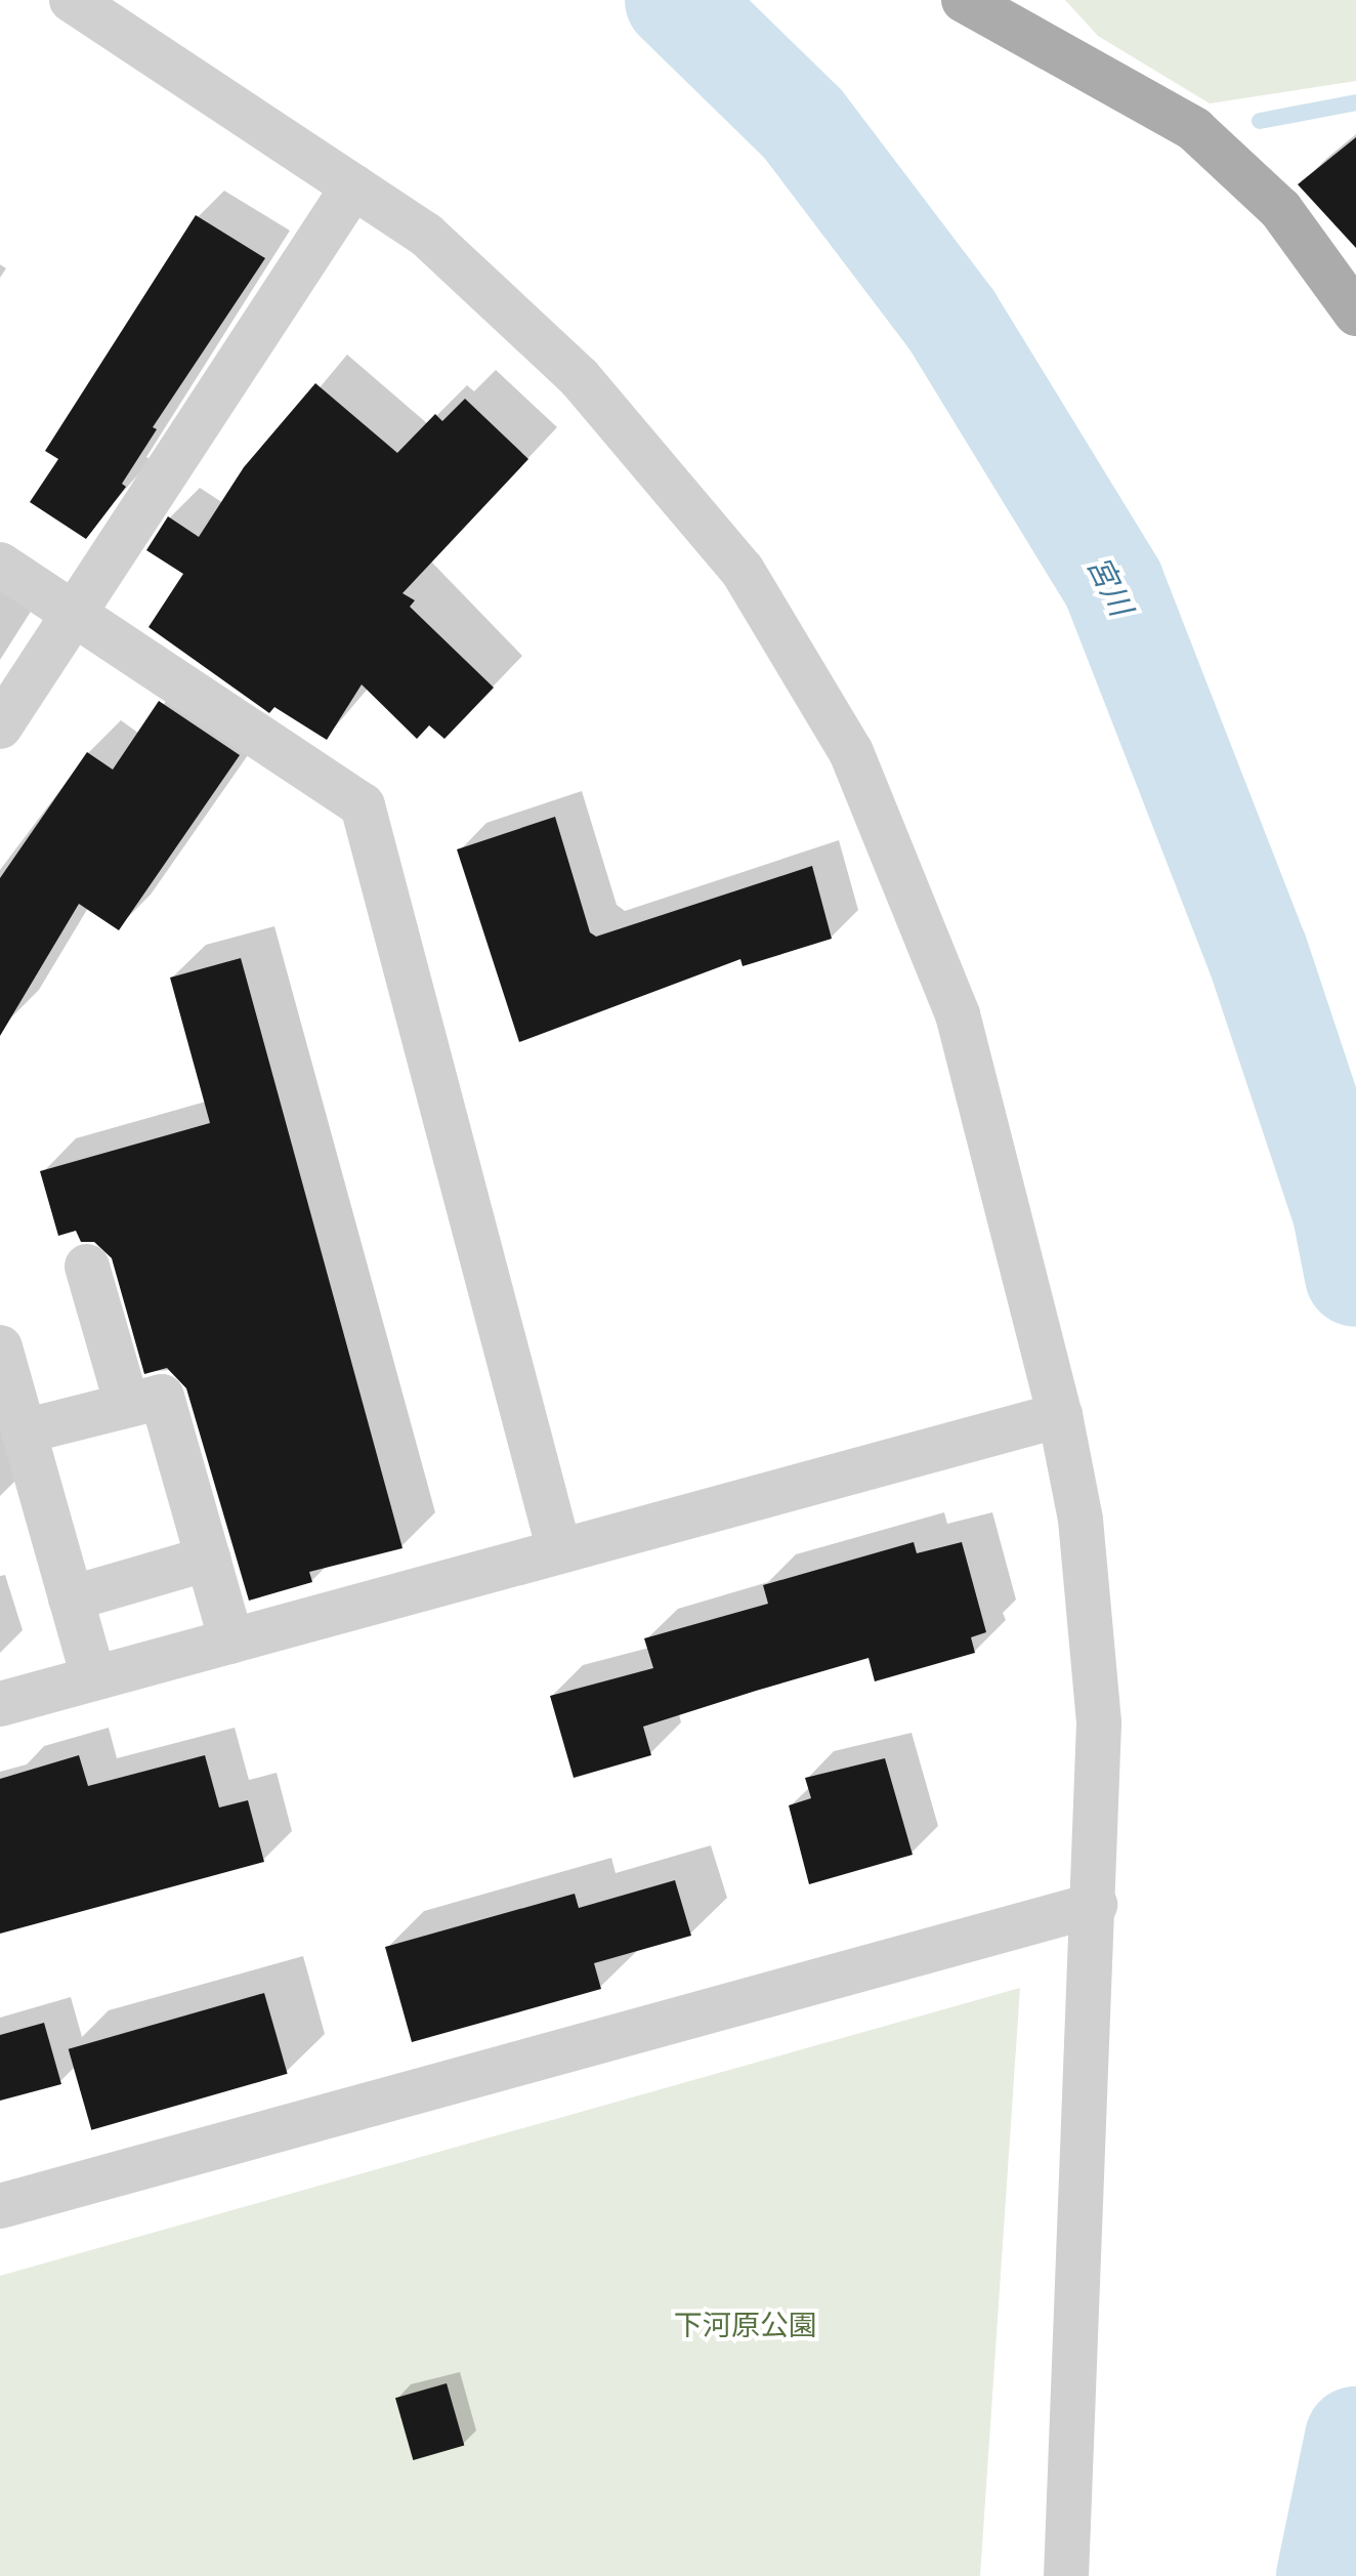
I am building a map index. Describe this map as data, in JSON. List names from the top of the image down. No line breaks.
{"water":["宮川"],"parks":["下河原公園"]}
